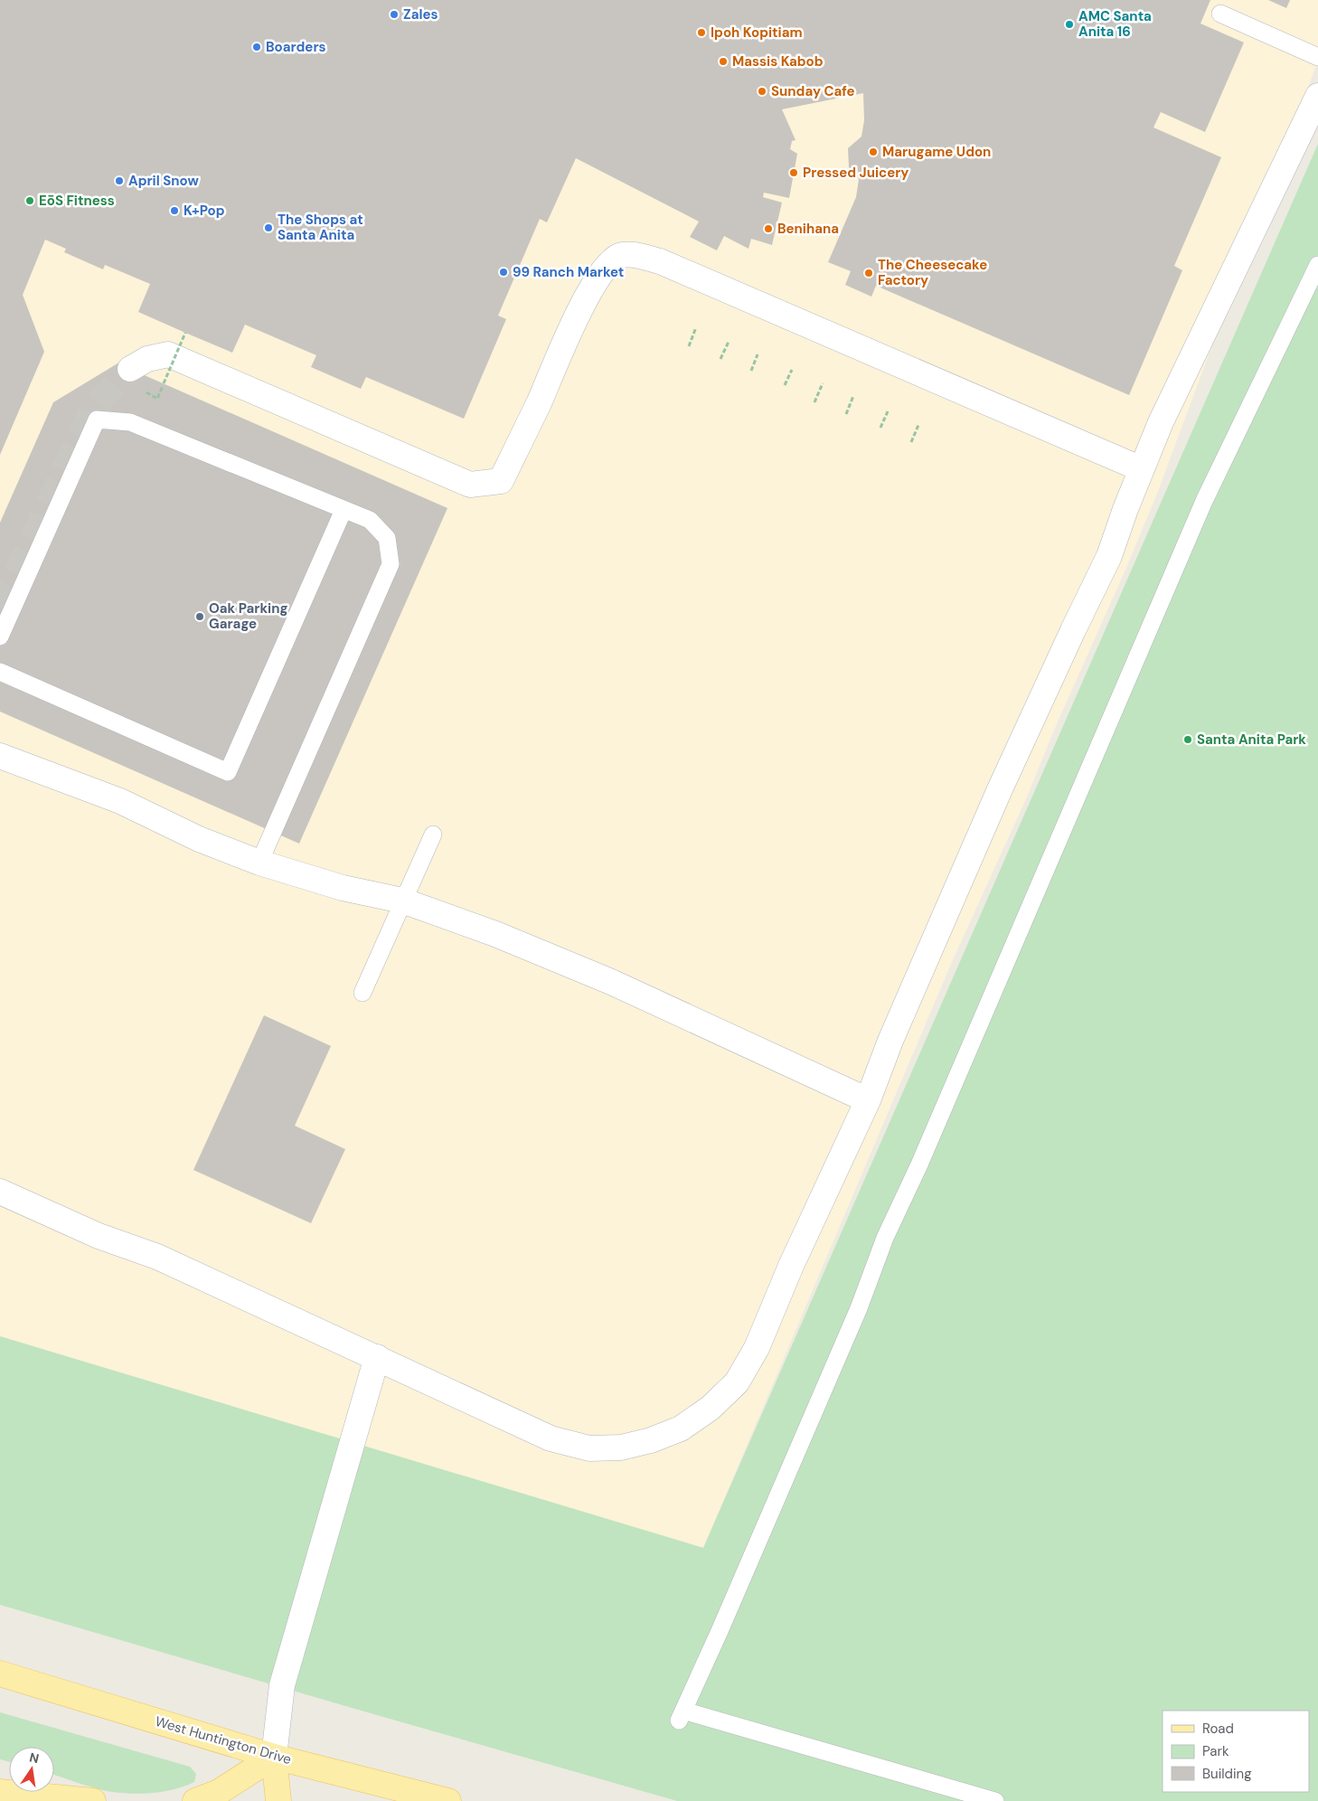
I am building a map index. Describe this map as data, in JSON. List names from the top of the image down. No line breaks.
{"streets":{"main road":["West Huntington Drive"]},"places":["Zales","AMC Santa Anita 16","Ipoh Kopitiam","Boarders","Massis Kabob","Sunday Cafe","Marugame Udon","Pressed Juicery","April Snow","EōS Fitness","K+Pop","The Shops at Santa Anita","Benihana","99 Ranch Market","The Cheesecake Factory","Oak Parking Garage","Santa Anita Park"],"legend":["Road","Park","Building"],"north":"top"}
